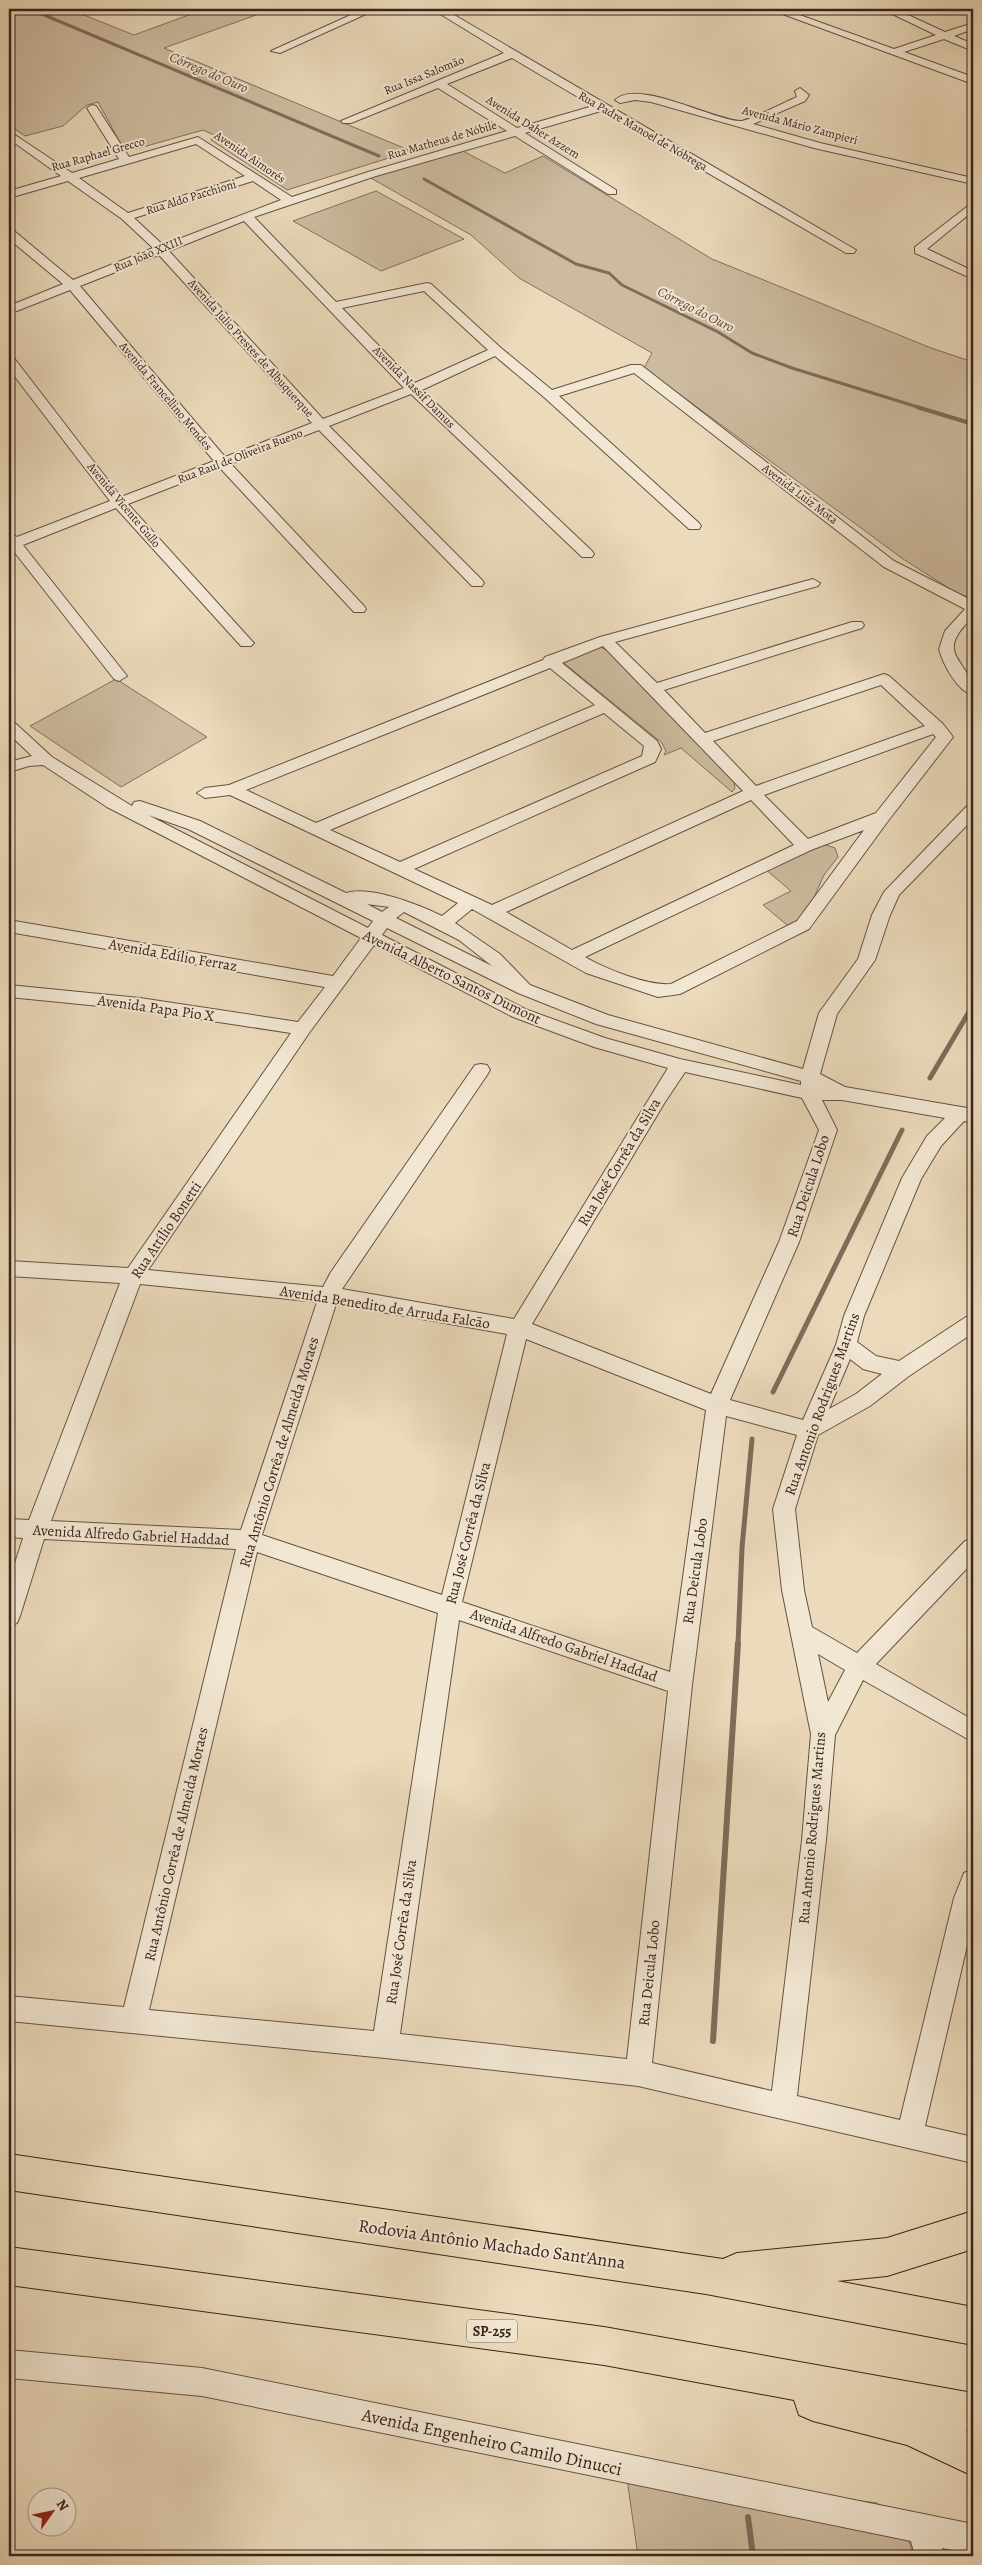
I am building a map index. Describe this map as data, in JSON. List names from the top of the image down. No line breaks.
{"streets":{"highway":["Rodovia Antônio Machado Sant'Anna","SP-255"],"street":["Rua Issa Salomão","Avenida Mário Zampieri","Avenida Daher Azzem","Rua Padre Manoel de Nóbrega","Rua Matheus de Nóbile","Rua Raphael Grecco","Avenida Aimorés","Rua Aldo Pacchioni","Rua João XXIII","Avenida Julio Prestes de Albuquerque","Avenida Nassif Damus","Avenida Francellino Mendes","Rua Raul de Oliveira Bueno","Avenida Luiz Mota","Avenida Vicente Gullo","Avenida Edílio Ferraz","Avenida Alberto Santos Dumont","Avenida Papa Pio X","Rua José Corrêa da Silva","Rua Deicula Lobo","Rua Attílio Bonetti","Avenida Benedito de Arruda Falcão","Rua Antonio Rodrigues Martins","Rua Antônio Corrêa de Almeida Moraes","Avenida Alfredo Gabriel Haddad","Avenida Engenheiro Camilo Dinucci"]},"crossings":[["Rua Issa Salomão","Avenida Daher Azzem"],["Rua Issa Salomão","Rua Padre Manoel de Nóbrega"],["Avenida Daher Azzem","Rua Matheus de Nóbile"],["Rua Padre Manoel de Nóbrega","Rua Matheus de Nóbile"],["Rua Matheus de Nóbile","Avenida Aimorés"],["Rua Matheus de Nóbile","Rua João XXIII"],["Rua Raphael Grecco","Avenida Aimorés"],["Rua Raphael Grecco","Avenida Julio Prestes de Albuquerque"],["Avenida Aimorés","Rua Aldo Pacchioni"],["Avenida Aimorés","Rua João XXIII"],["Rua Aldo Pacchioni","Avenida Julio Prestes de Albuquerque"],["Rua João XXIII","Avenida Julio Prestes de Albuquerque"],["Rua João XXIII","Avenida Nassif Damus"],["Rua João XXIII","Avenida Francellino Mendes"],["Avenida Julio Prestes de Albuquerque","Rua Raul de Oliveira Bueno"],["Avenida Nassif Damus","Rua Raul de Oliveira Bueno"],["Avenida Francellino Mendes","Rua Raul de Oliveira Bueno"],["Rua Raul de Oliveira Bueno","Avenida Vicente Gullo"],["Avenida Edílio Ferraz","Rua Attílio Bonetti"],["Avenida Alberto Santos Dumont","Rua José Corrêa da Silva"],["Avenida Alberto Santos Dumont","Rua Deicula Lobo"],["Avenida Alberto Santos Dumont","Rua Attílio Bonetti"],["Avenida Alberto Santos Dumont","Rua Antonio Rodrigues Martins"],["Avenida Papa Pio X","Rua Attílio Bonetti"],["Rua José Corrêa da Silva","Avenida Benedito de Arruda Falcão"],["Rua José Corrêa da Silva","Avenida Alfredo Gabriel Haddad"],["Rua Deicula Lobo","Avenida Benedito de Arruda Falcão"],["Rua Deicula Lobo","Avenida Alfredo Gabriel Haddad"],["Rua Attílio Bonetti","Avenida Benedito de Arruda Falcão"],["Rua Attílio Bonetti","Avenida Alfredo Gabriel Haddad"],["Avenida Benedito de Arruda Falcão","Rua Antonio Rodrigues Martins"],["Avenida Benedito de Arruda Falcão","Rua Antônio Corrêa de Almeida Moraes"],["Rua Antônio Corrêa de Almeida Moraes","Avenida Alfredo Gabriel Haddad"]],"water":["Córrego do Ouro"],"north":"top right"}
